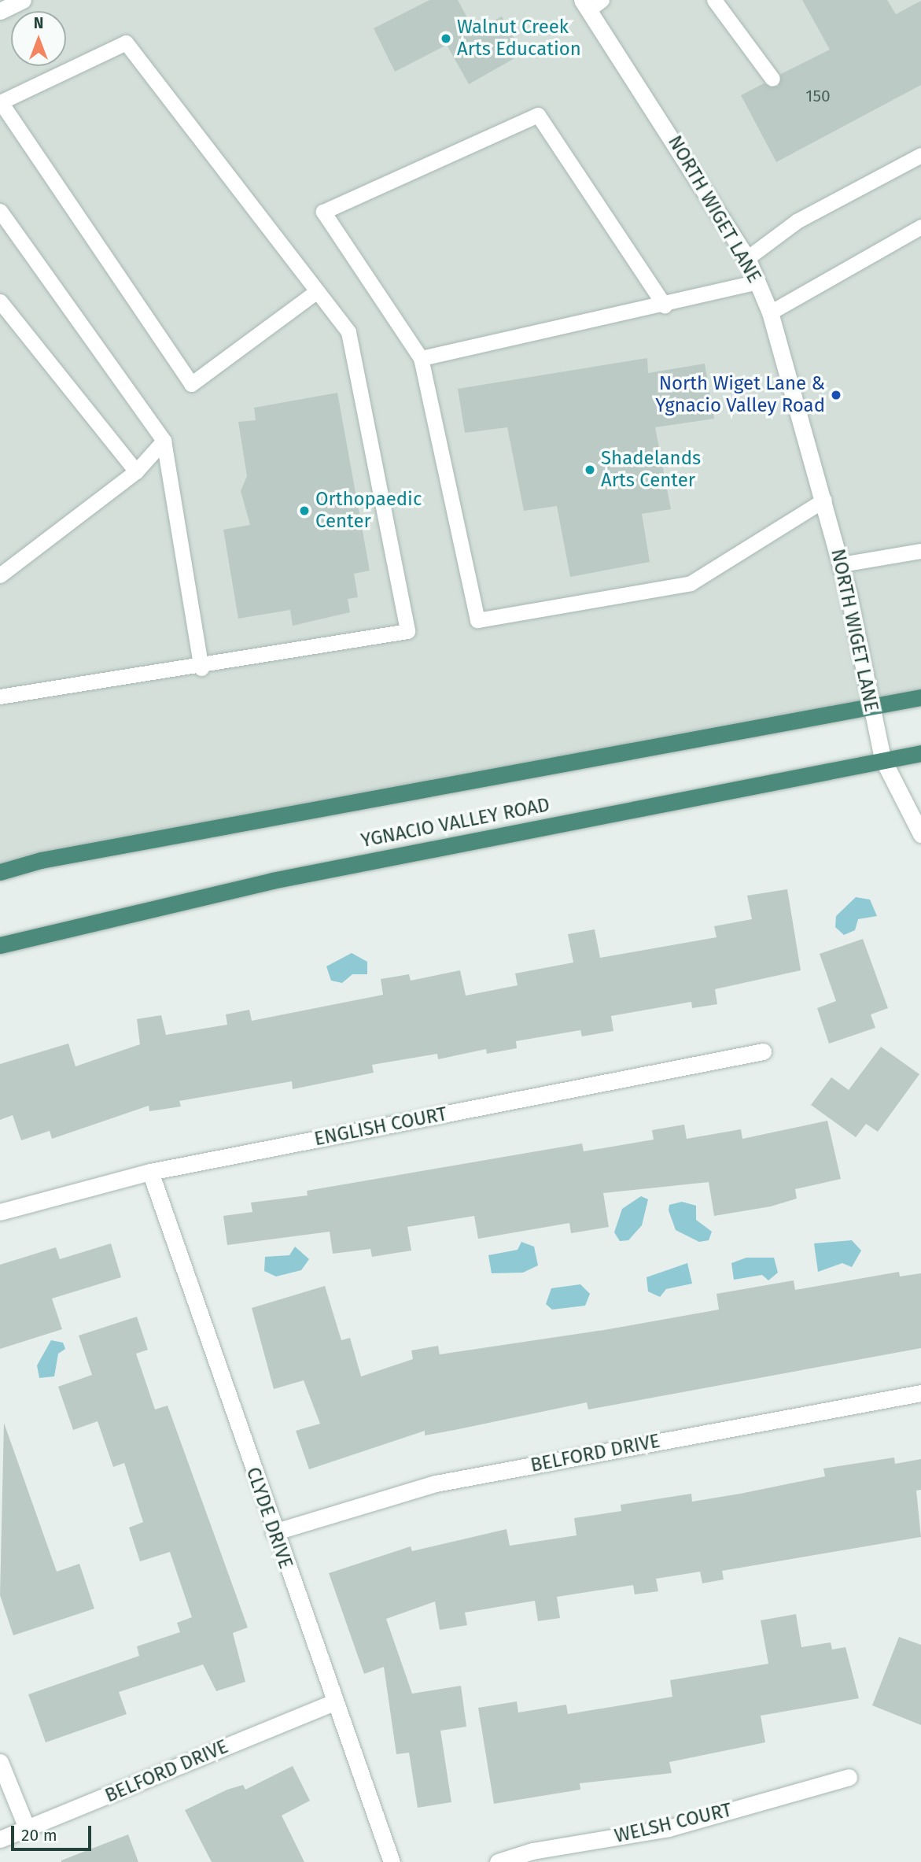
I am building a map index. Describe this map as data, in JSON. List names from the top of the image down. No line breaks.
{"streets":{"highway":["YGNACIO VALLEY ROAD"],"street":["NORTH WIGET LANE","ENGLISH COURT","BELFORD DRIVE","CLYDE DRIVE","WELSH COURT"]},"crossings":[["NORTH WIGET LANE","YGNACIO VALLEY ROAD"],["ENGLISH COURT","CLYDE DRIVE"],["BELFORD DRIVE","CLYDE DRIVE"]],"places":["Walnut Creek Arts Education","North Wiget Lane & Ygnacio Valley Road","Shadelands Arts Center","Orthopaedic Center"],"house_numbers":["150"],"scale_bar":"20 m","north":"top"}
